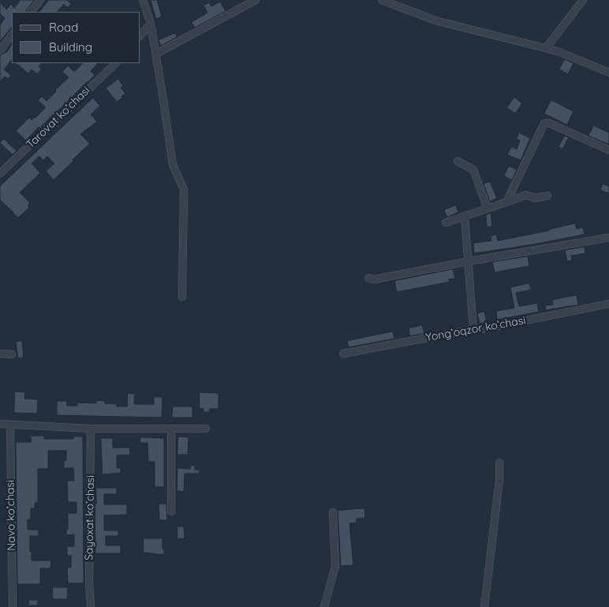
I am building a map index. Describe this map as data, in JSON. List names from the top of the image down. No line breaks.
{"streets":{"street":["Tarovat koʻchasi","Yongʻoqzor koʻchasi","Navo koʻchasi","Sayoxat koʻchasi"]},"legend":["Road","Building"]}
